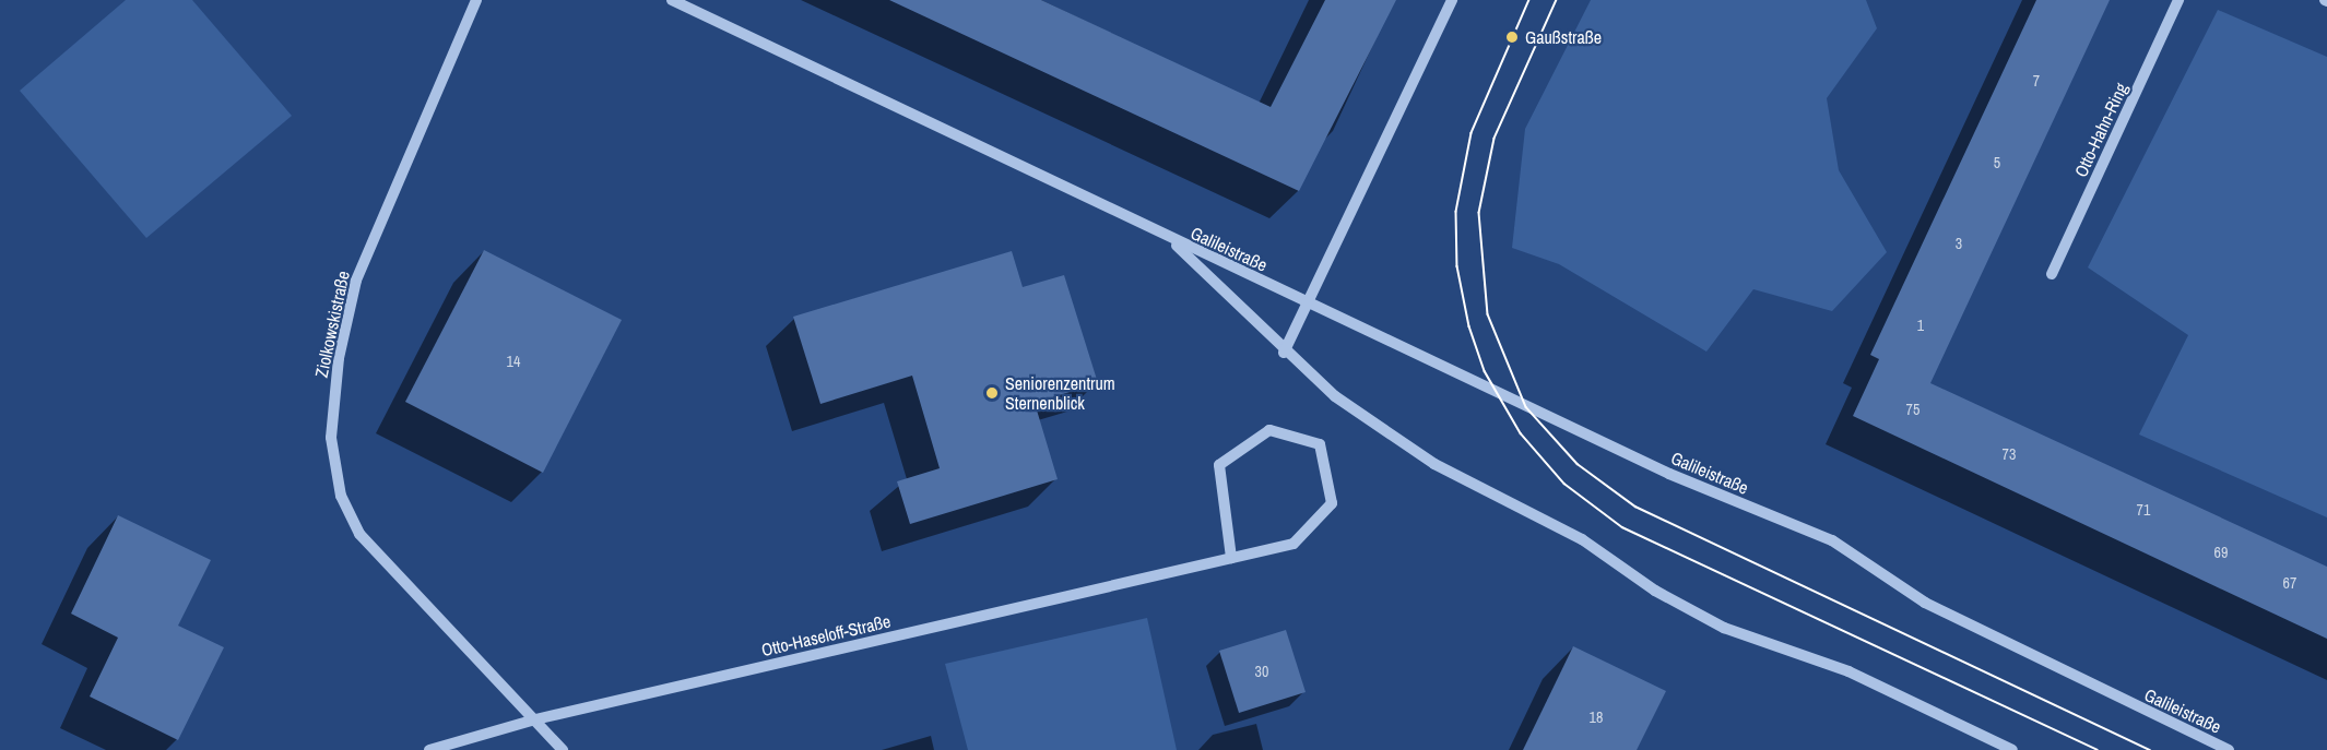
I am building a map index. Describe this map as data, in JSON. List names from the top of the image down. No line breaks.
{"streets":{"street":["Otto-Hahn-Ring","Galileistraße","Ziolkowskistraße","Otto-Haseloff-Straße"]},"crossings":[["Ziolkowskistraße","Otto-Haseloff-Straße"]],"places":["Gaußstraße","Seniorenzentrum Sternenblick"],"house_numbers":["7","5","3","1","14","75","73","71","69","67","30","18"]}
